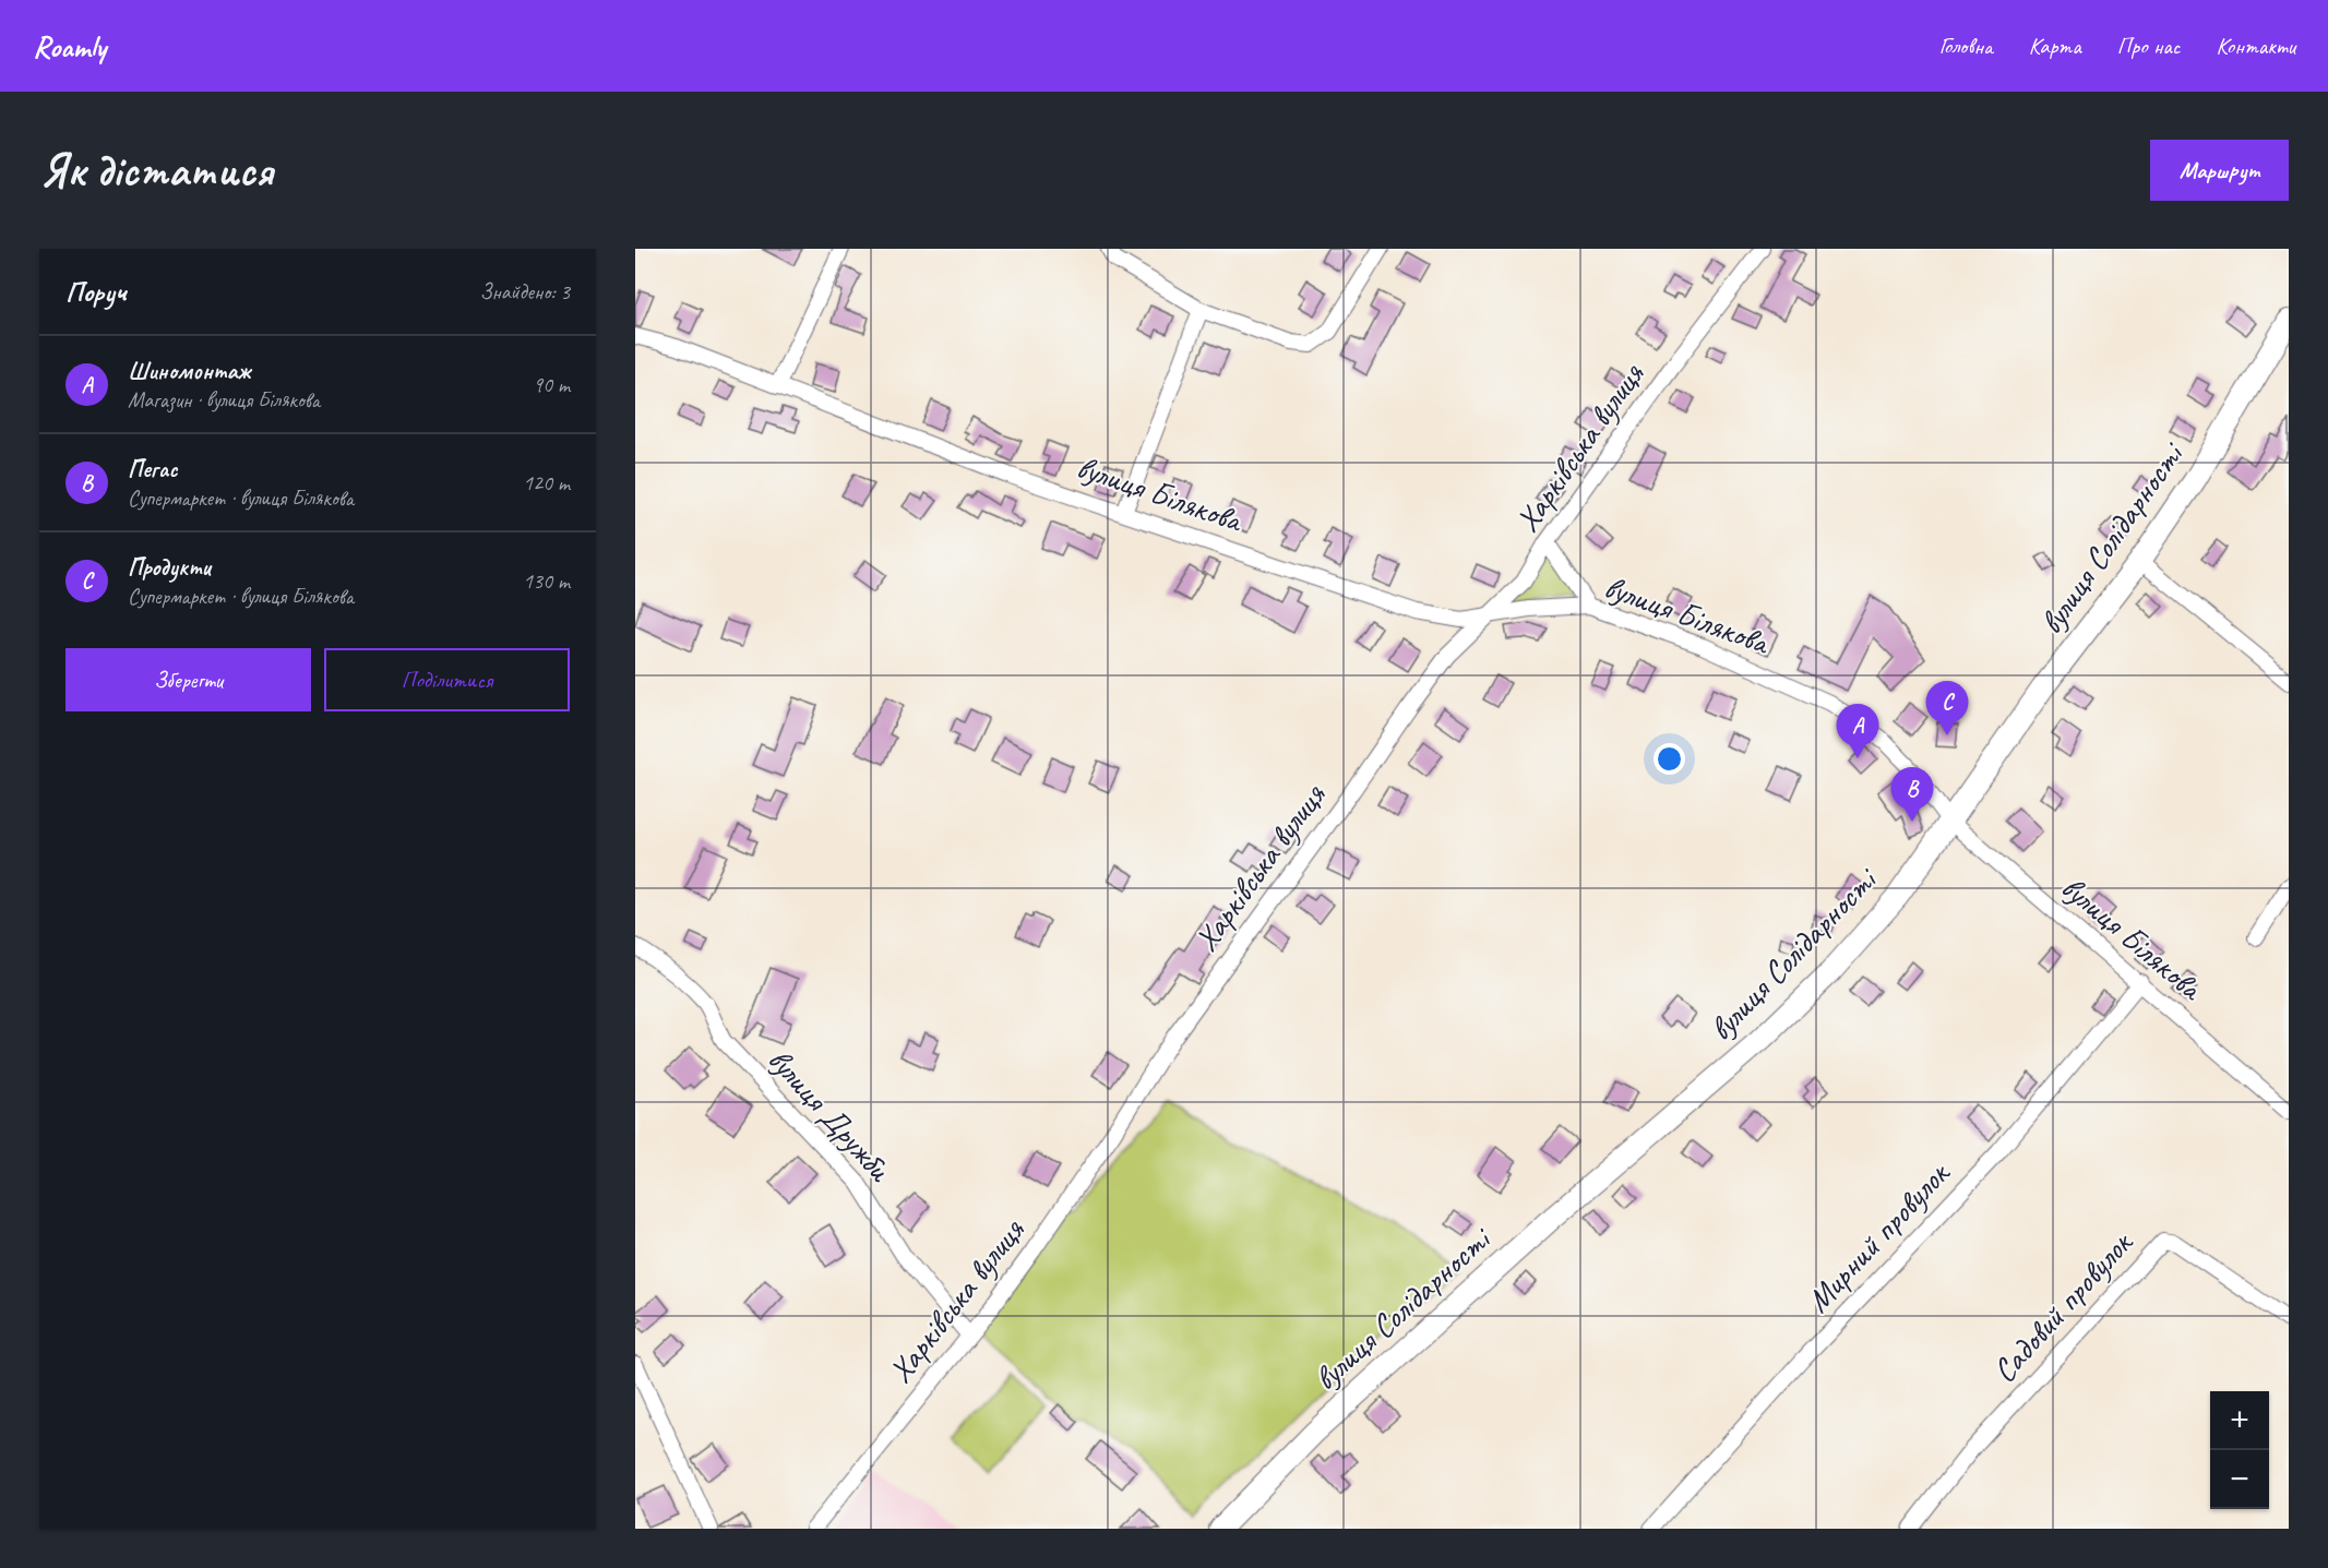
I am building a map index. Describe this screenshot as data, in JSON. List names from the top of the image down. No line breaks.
{"streets":{"main road":["вулиця Солідарності"],"street":["Харківська вулиця","вулиця Білякова","вулиця Дружби","Мирний провулок","Садовий провулок"]},"crossings":[["Харківська вулиця","вулиця Білякова"],["Харківська вулиця","вулиця Дружби"],["вулиця Білякова","вулиця Солідарності"],["вулиця Білякова","Мирний провулок"]],"page":{"header":"Roamly","nav":["Головна","Карта","Про нас","Контакти"],"buttons":["Маршрут",["Зберегти","Поділитися"]],"title":"Як дістатися","heading":["Поруч","Знайдено: 3"],"list":[{"mark":"A","name":"Шиномонтаж","note":"Магазин · вулиця Білякова","value":"90 m"},{"mark":"B","name":"Пегас","note":"Супермаркет · вулиця Білякова","value":"120 m"},{"mark":"C","name":"Продукти","note":"Супермаркет · вулиця Білякова","value":"130 m"}],"pins":["C","A","B"],"map_buttons":["+","−"]}}
